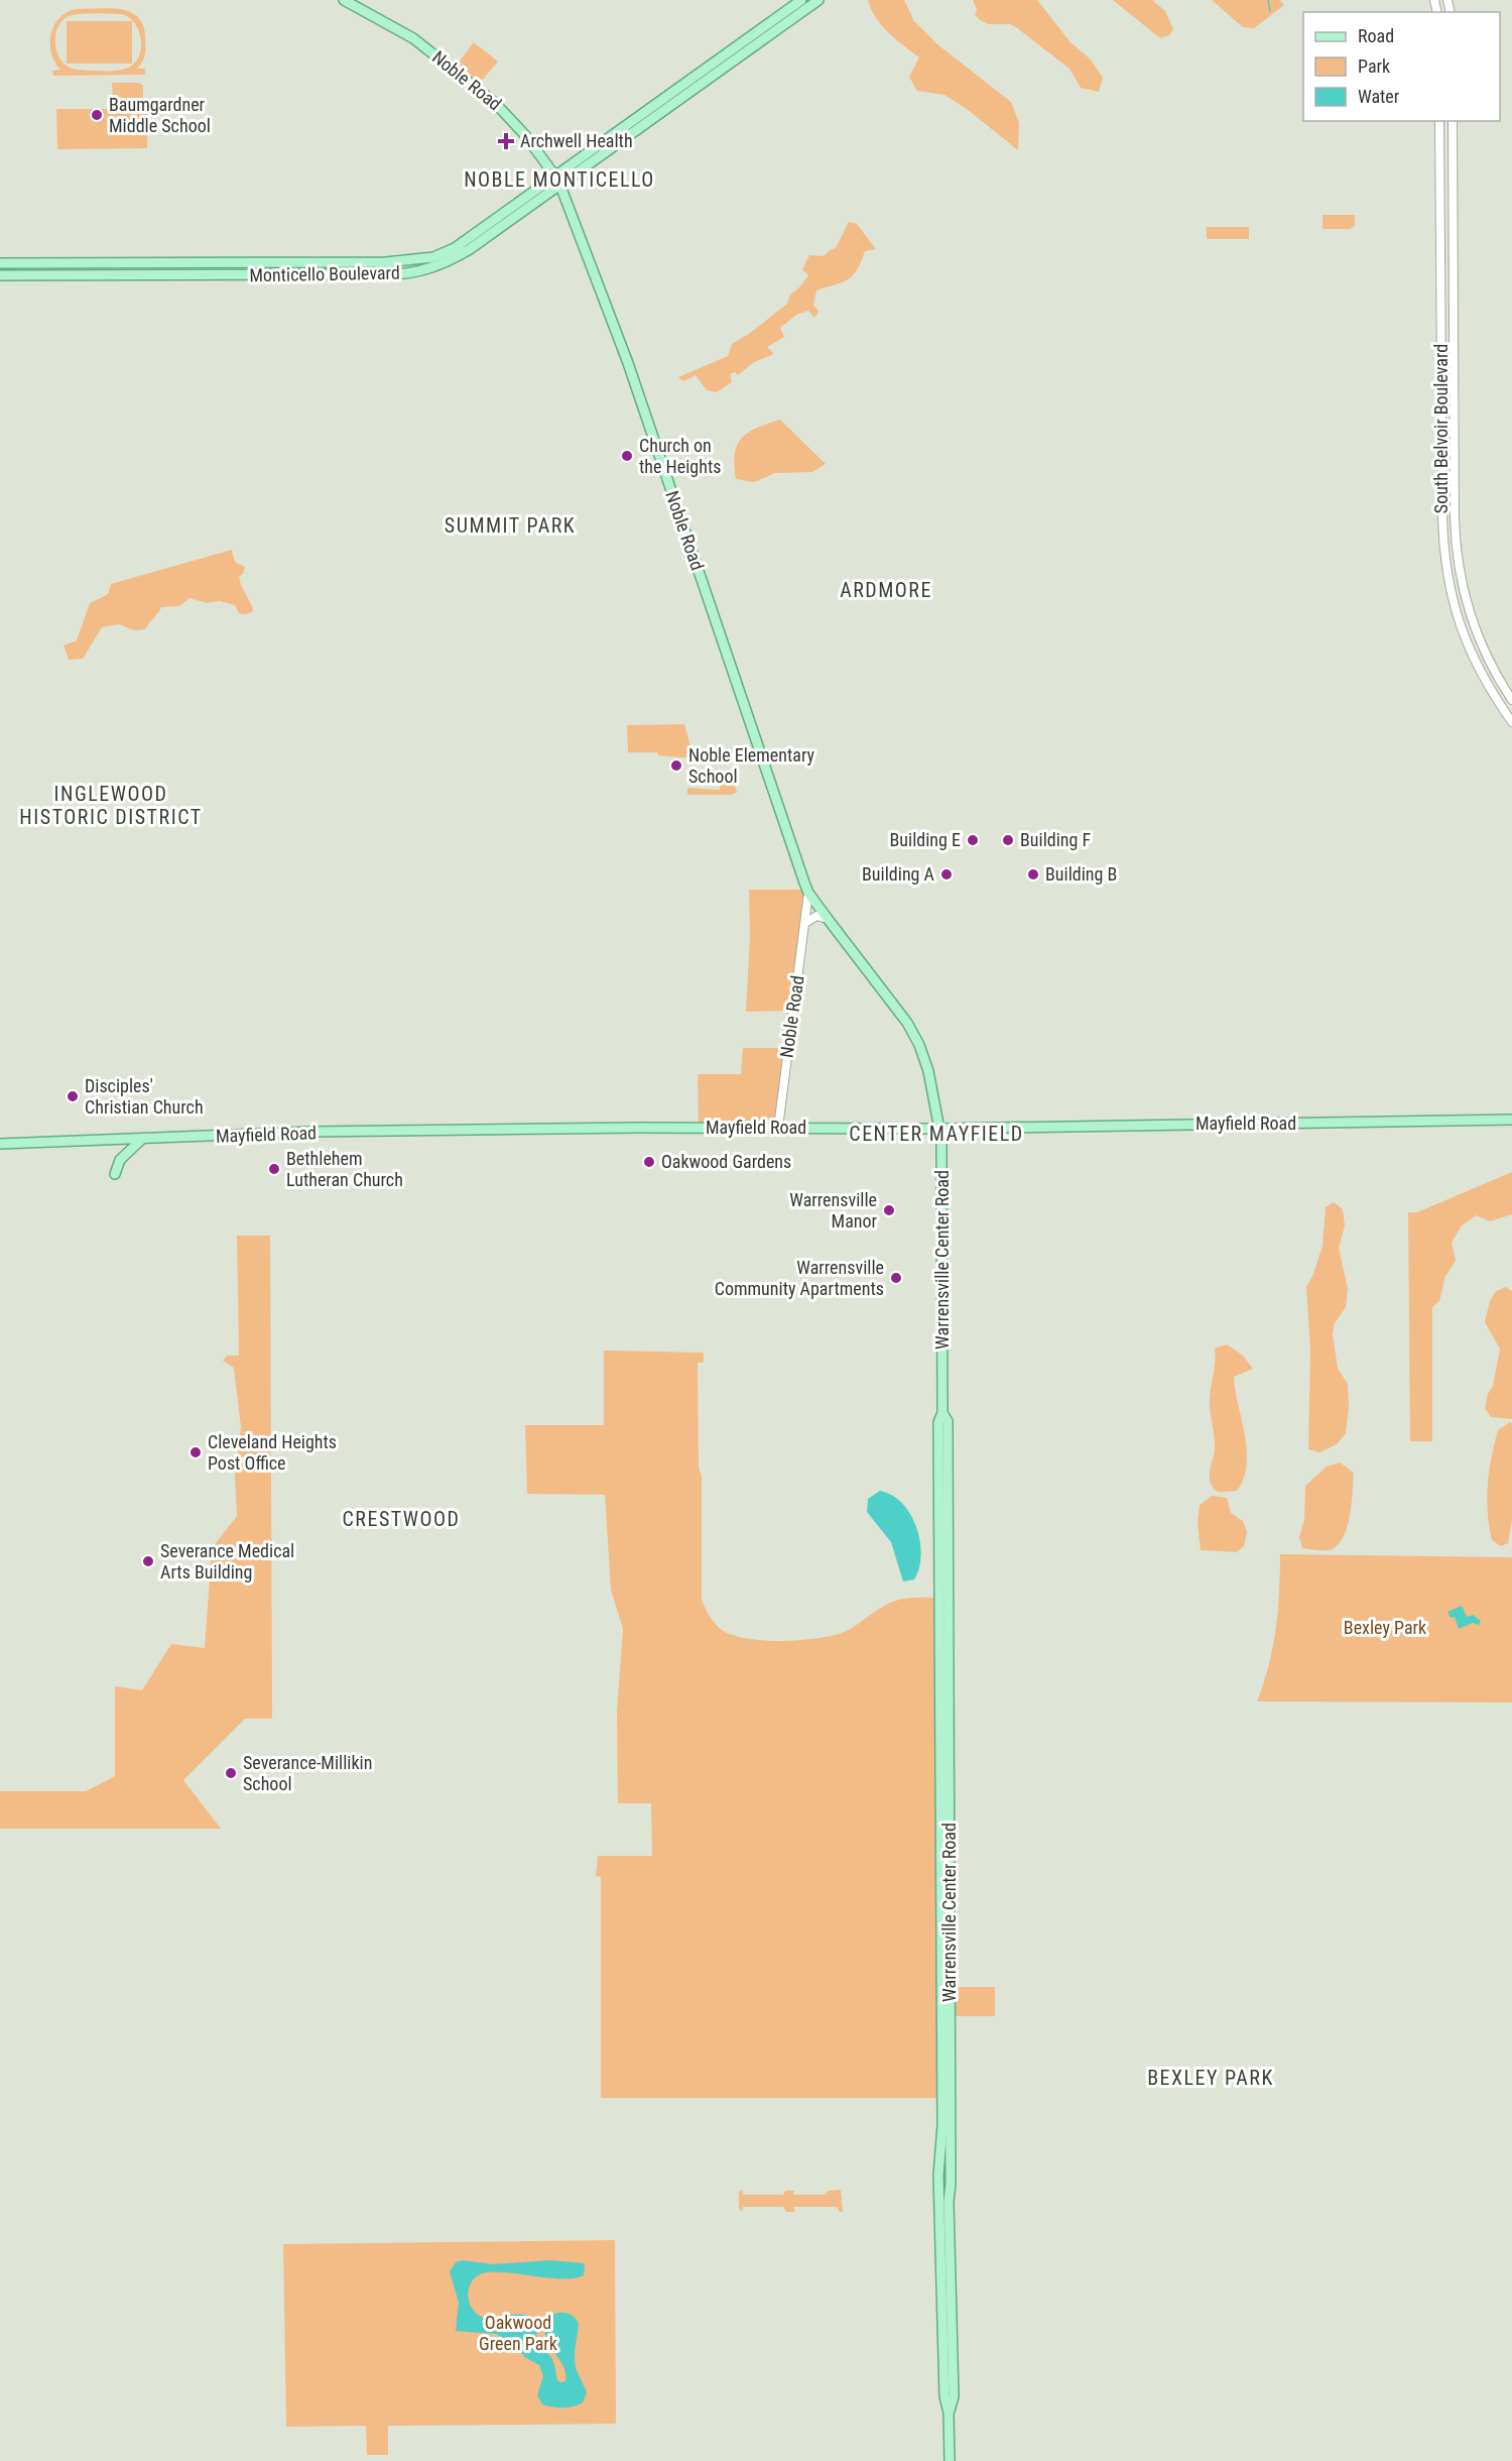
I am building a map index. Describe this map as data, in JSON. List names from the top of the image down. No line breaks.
{"streets":{"main road":["Noble Road","Monticello Boulevard","Mayfield Road","Warrensville Center Road"],"street":["South Belvoir Boulevard"]},"crossings":[["Noble Road","Monticello Boulevard"],["Noble Road","Mayfield Road"],["Noble Road","Warrensville Center Road"],["Mayfield Road","Warrensville Center Road"]],"districts":["NOBLE MONTICELLO","SUMMIT PARK","ARDMORE","INGLEWOOD HISTORIC DISTRICT","CENTER MAYFIELD","CRESTWOOD","BEXLEY PARK"],"parks":["Bexley Park","Oakwood Green Park"],"places":{"other":["Baumgardner Middle School","Church on the Heights","Noble Elementary School","Building E","Building F","Building A","Building B","Disciples' Christian Church","Oakwood Gardens","Bethlehem Lutheran Church","Warrensville Manor","Warrensville Community Apartments","Cleveland Heights Post Office","Severance Medical Arts Building","Severance-Millikin School"],"health":["Archwell Health"]},"legend":["Road","Park","Water"]}
